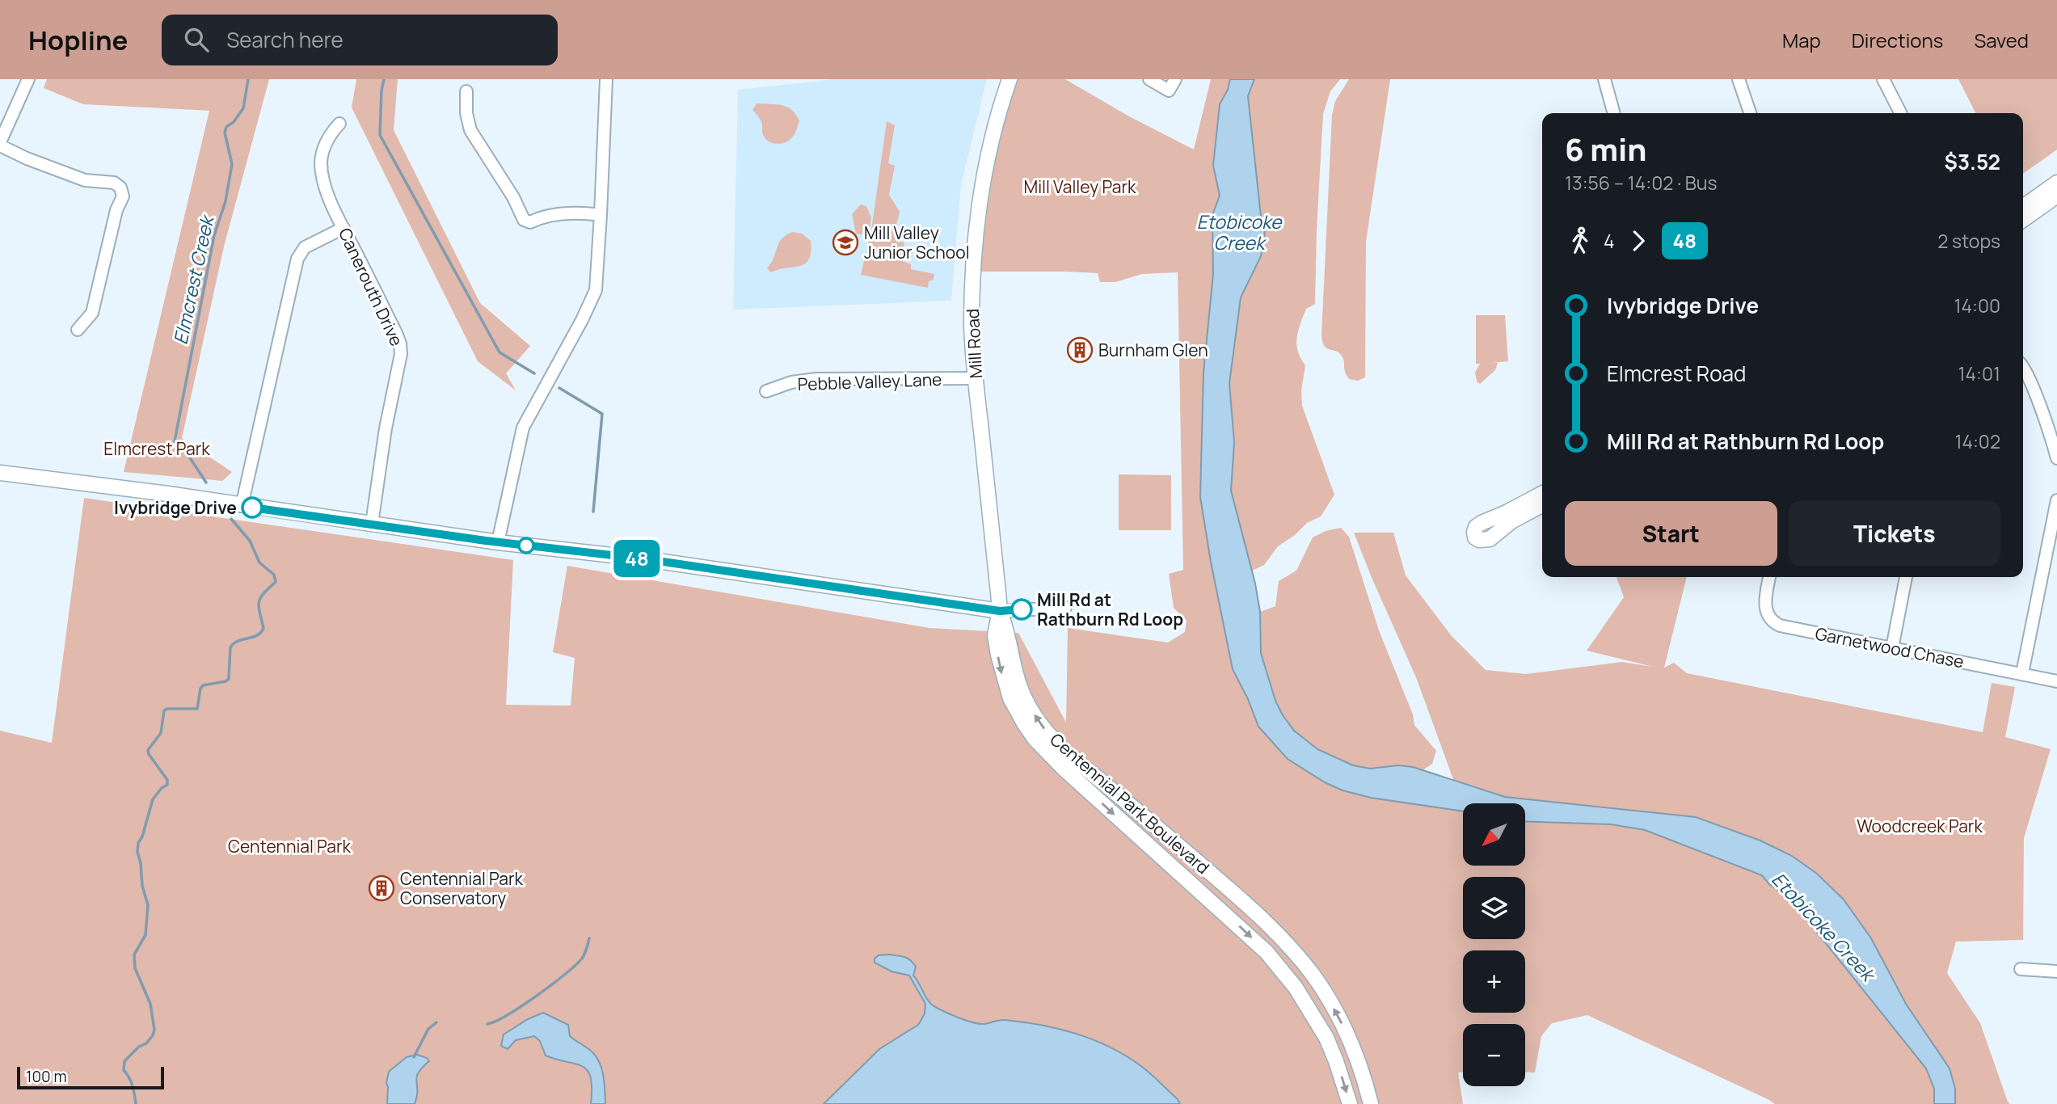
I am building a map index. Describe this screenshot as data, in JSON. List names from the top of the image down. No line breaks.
{"streets":{"street":["Canerouth Drive","Mill Road","Pebble Valley Lane","Garnetwood Chase","Centennial Park Boulevard"]},"crossings":[["Mill Road","Pebble Valley Lane"],["Mill Road","Centennial Park Boulevard"]],"water":["Etobicoke Creek","Elmcrest Creek"],"parks":["Mill Valley Park","Elmcrest Park","Woodcreek Park","Centennial Park"],"places":{"school or university":["Mill Valley Junior School"],"building":["Burnham Glen","Centennial Park Conservatory"],"other":["Ivybridge Drive","Mill Rd at Rathburn Rd Loop"]},"lines":["bus line 48"],"scale_bar":"100 m","north":"bottom left","page":{"header":"Hopline","search":"Search here","nav":["Map","Directions","Saved"],"on_map":"48","heading":["6 min","13:56 – 14:02 · Bus","$3.52"],"legs":["4","48","2 stops"],"list":[{"name":"Ivybridge Drive","value":"14:00"},{"name":"Elmcrest Road","value":"14:01"},{"name":"Mill Rd at Rathburn Rd Loop","value":"14:02"}],"buttons":["Start","Tickets"],"map_buttons":["+","−"],"scale":"100 m"}}
